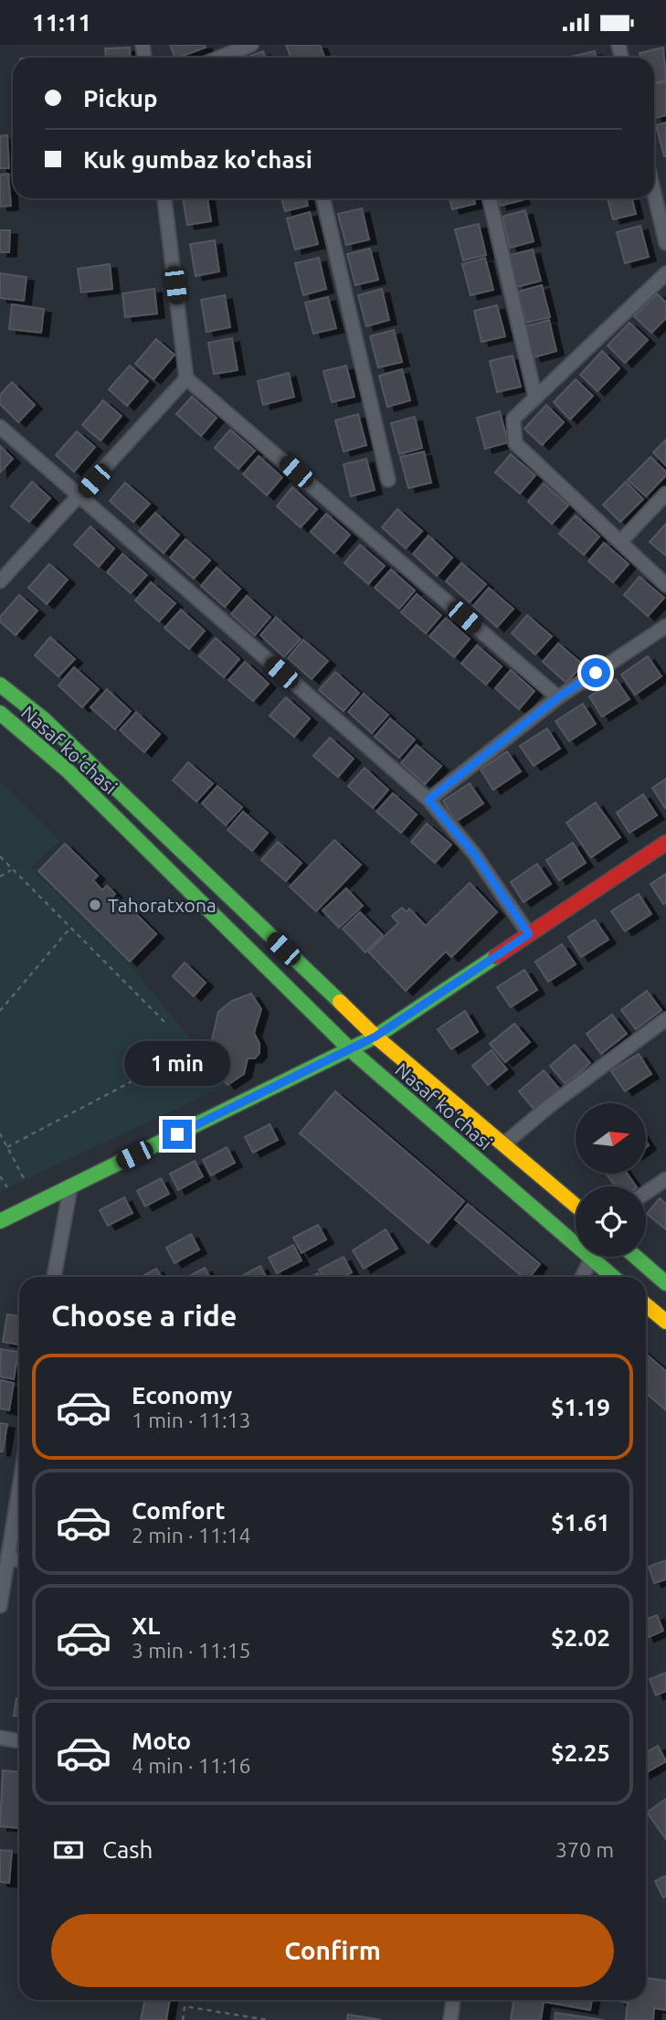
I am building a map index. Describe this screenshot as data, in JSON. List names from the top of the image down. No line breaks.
{"streets":{"main road":["Nasaf ko‘chasi"]},"places":["Tahoratxona"],"north":"right","page":{"status":"11:11","banner":["Pickup","Kuk gumbaz ko'chasi"],"bubble":"1 min","heading":"Choose a ride","list":[{"name":"Economy","note":"1 min · 11:13","value":"$1.19"},{"name":"Comfort","note":"2 min · 11:14","value":"$1.61"},{"name":"XL","note":"3 min · 11:15","value":"$2.02"},{"name":"Moto","note":"4 min · 11:16","value":"$2.25"}],"pay":["Cash","370 m"],"buttons":"Confirm"}}
